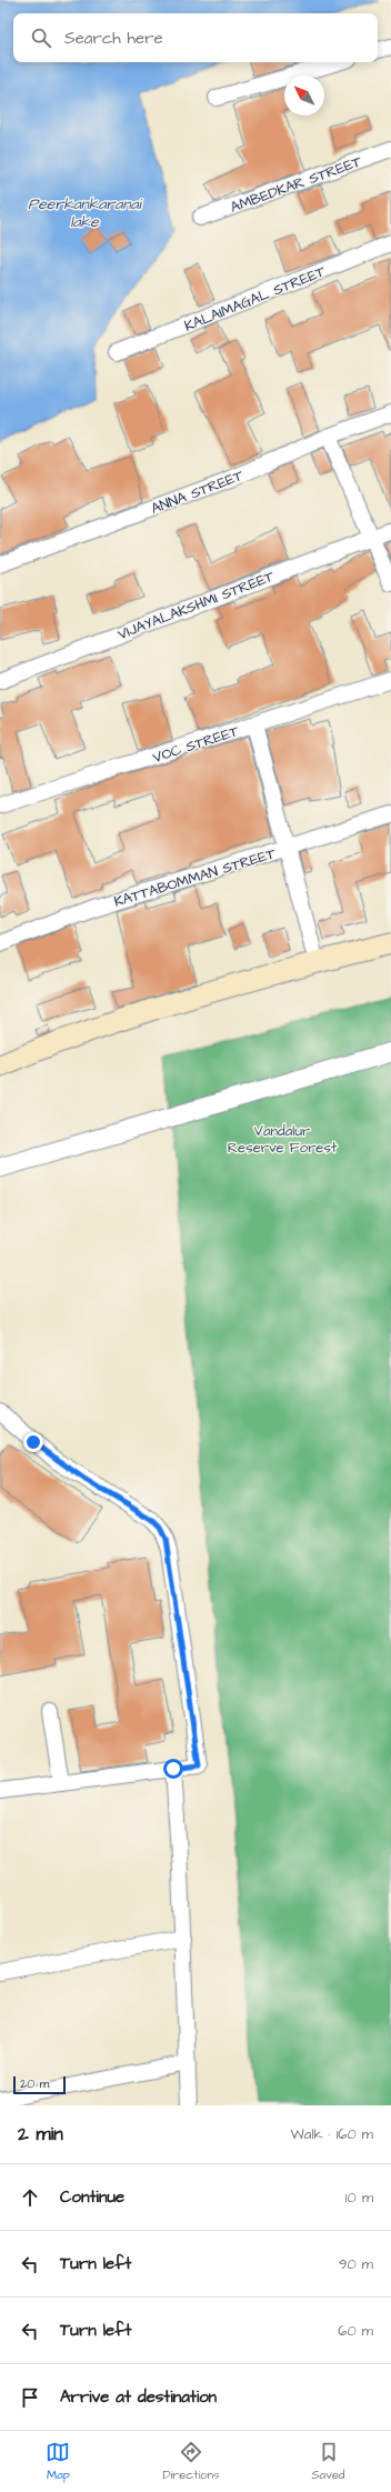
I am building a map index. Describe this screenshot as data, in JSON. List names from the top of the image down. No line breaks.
{"streets":{"street":["AMBEDKAR STREET","KALAIMAGAL STREET","ANNA STREET","VIJAYALAKSHMI STREET","VOC STREET","KATTABOMMAN STREET"]},"water":["Peerkankaranai lake"],"parks":["Vandalur Reserve Forest"],"scale_bar":"20 m","north":"top left","page":{"search":"Search here","scale":"20 m","heading":["2 min","Walk · 160 m"],"list":[["Continue","10 m"],["Turn left","90 m"],["Turn left","60 m"],"Arrive at destination"],"nav":["Map","Directions","Saved"]}}
